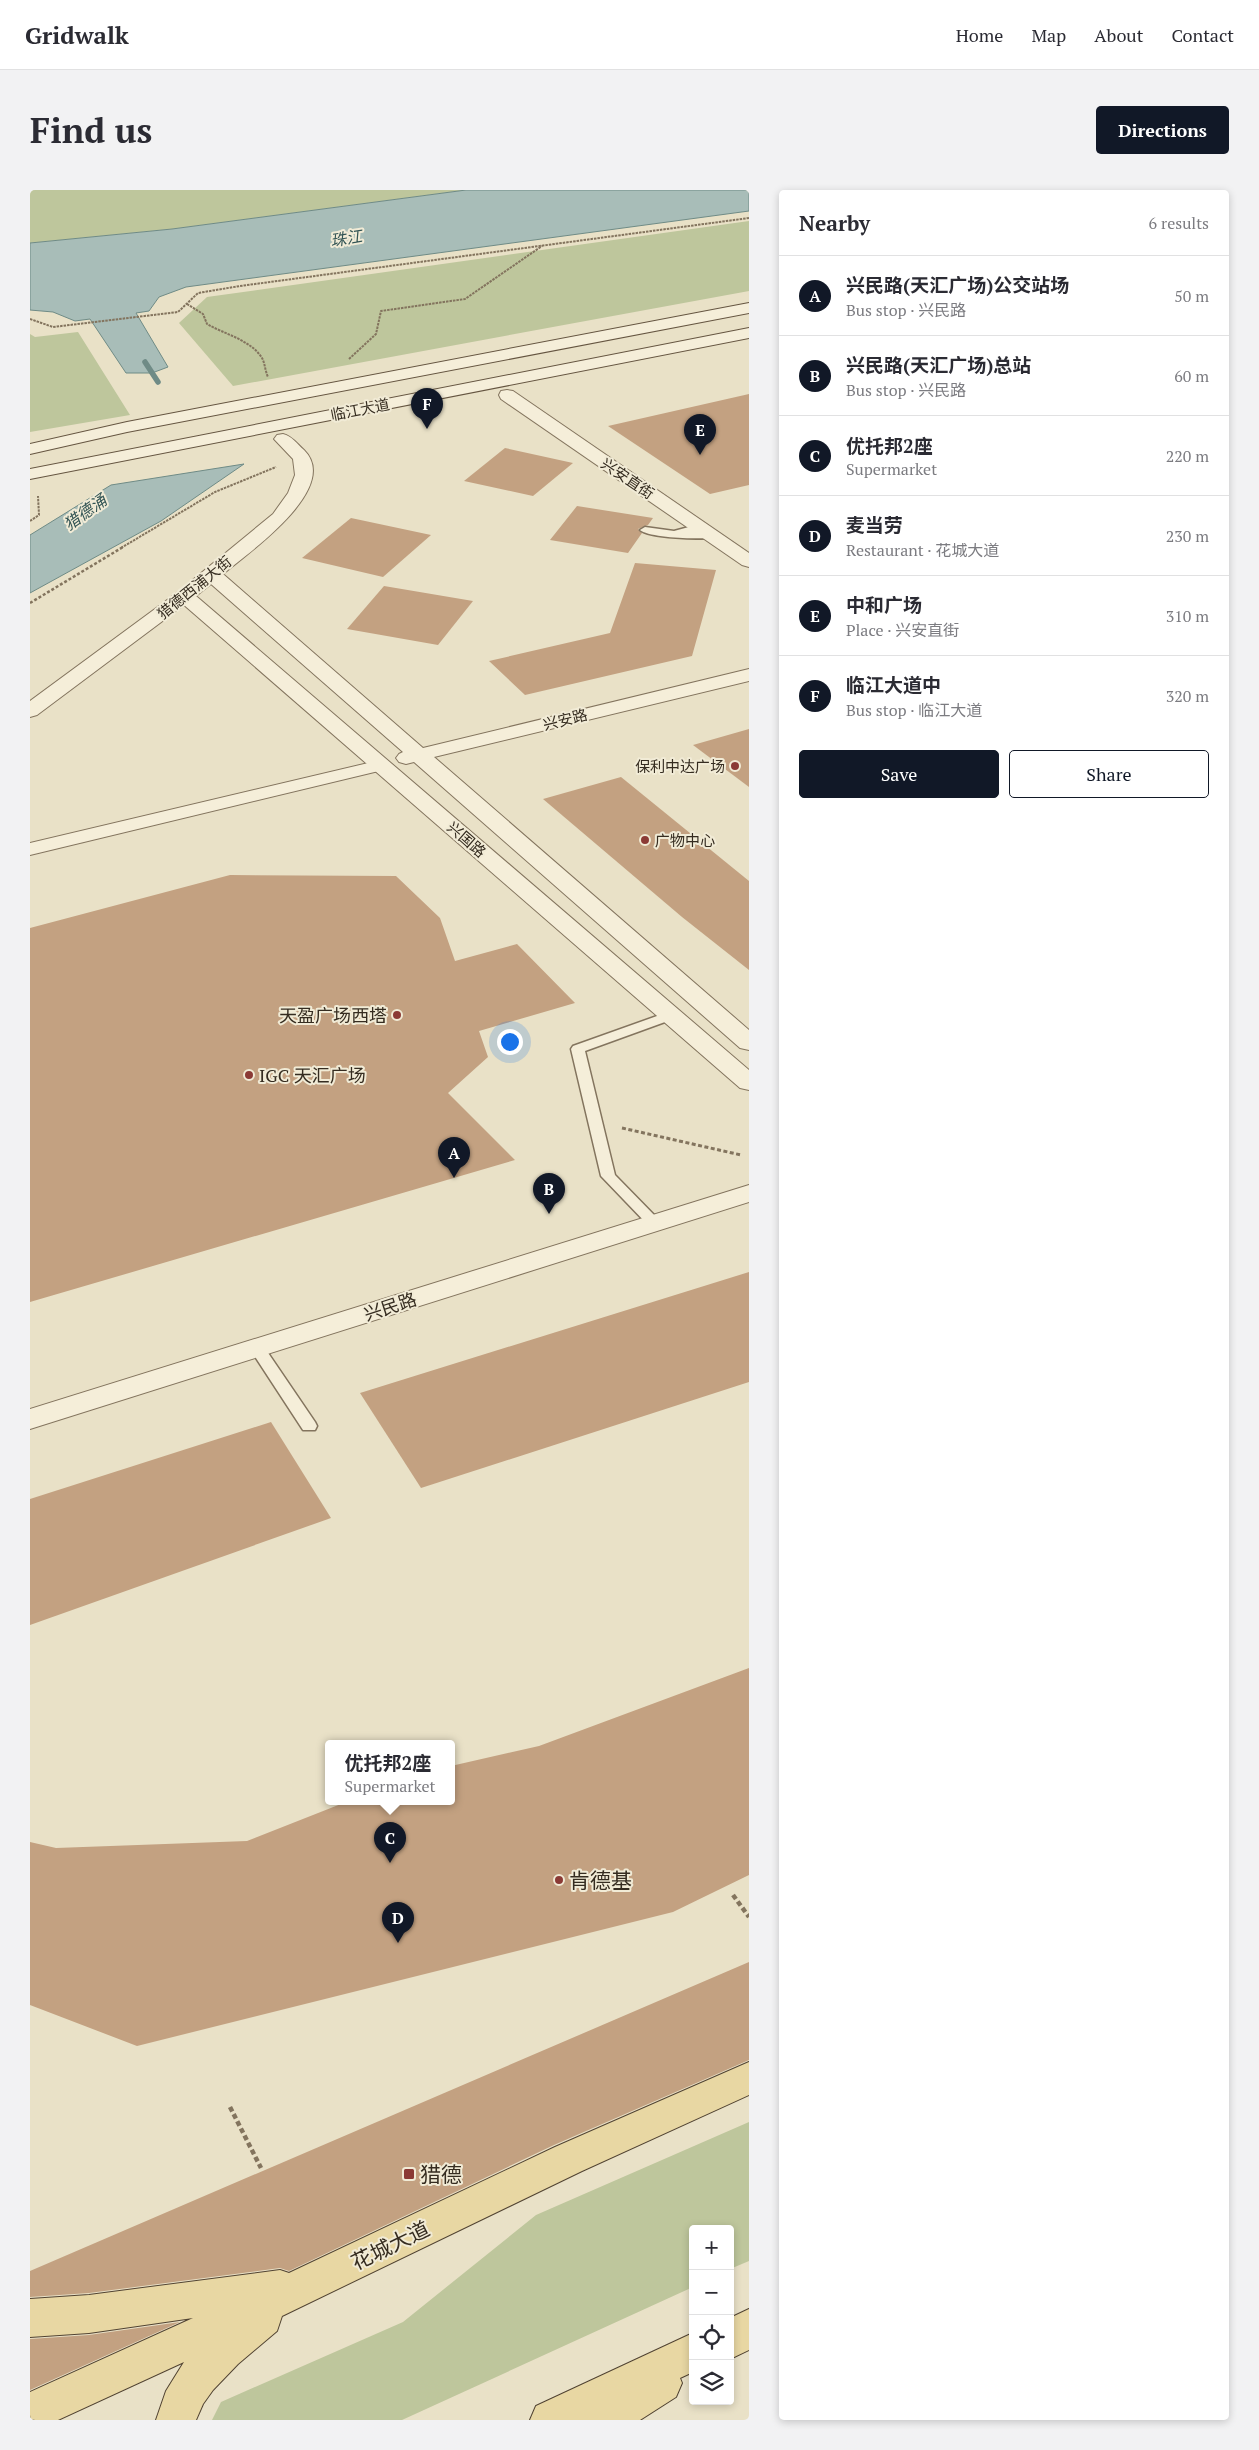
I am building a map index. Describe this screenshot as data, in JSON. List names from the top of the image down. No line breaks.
{"streets":{"main road":["花城大道"],"street":["临江大道","兴安直街","猎德西浦大街","兴安路","兴国路","兴民路"]},"crossings":[["猎德西浦大街","兴国路"],["兴安路","兴国路"]],"water":["珠江","猎德涌"],"places":{"other":["保利中达广场","广物中心","天盈广场西塔","IGC 天汇广场","肯德基"],"transit":["猎德"]},"page":{"header":"Gridwalk","nav":["Home","Map","About","Contact"],"buttons":["Directions",["Save","Share"]],"title":"Find us","heading":["Nearby","6 results"],"list":[{"mark":"A","name":"兴民路(天汇广场)公交站场","note":"Bus stop · 兴民路","value":"50 m"},{"mark":"B","name":"兴民路(天汇广场)总站","note":"Bus stop · 兴民路","value":"60 m"},{"mark":"C","name":"优托邦2座","note":"Supermarket","value":"220 m"},{"mark":"D","name":"麦当劳","note":"Restaurant · 花城大道","value":"230 m"},{"mark":"E","name":"中和广场","note":"Place · 兴安直街","value":"310 m"},{"mark":"F","name":"临江大道中","note":"Bus stop · 临江大道","value":"320 m"}],"pins":["F","E","A","B","C","D"],"popup":["优托邦2座","Supermarket"],"map_buttons":["+","−"]}}
